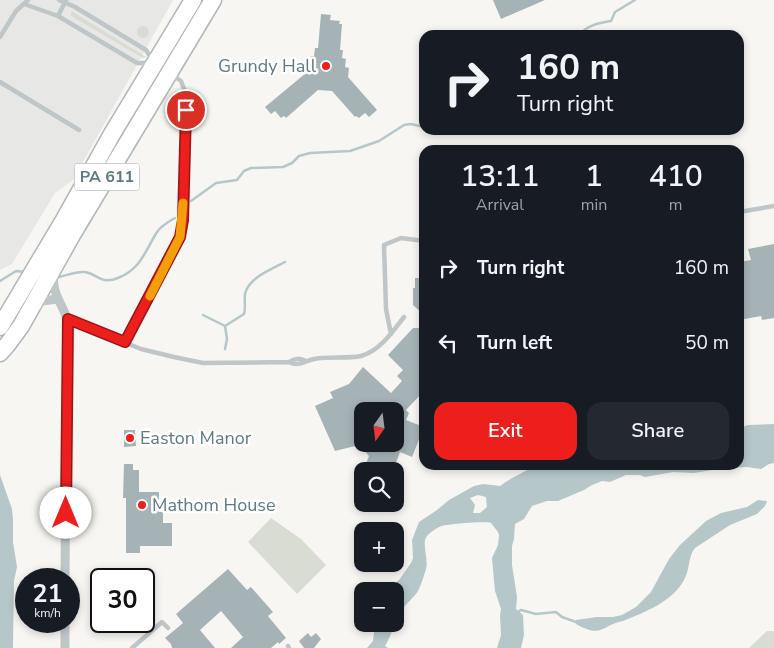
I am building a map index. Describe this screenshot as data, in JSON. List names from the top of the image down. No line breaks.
{"streets":{"highway":["PA 611"]},"places":["Grundy Hall","Easton Manor","Mathom House"],"north":"bottom","page":{"turn":["160 m","Turn right"],"eta":["13:11","Arrival","1","min","410","m"],"list":[{"name":"Turn right","value":"160 m"},{"name":"Turn left","value":"50 m"}],"buttons":["Exit","Share"],"map_buttons":["+","−"],"speed":"21 km/h","limit":"30"}}
